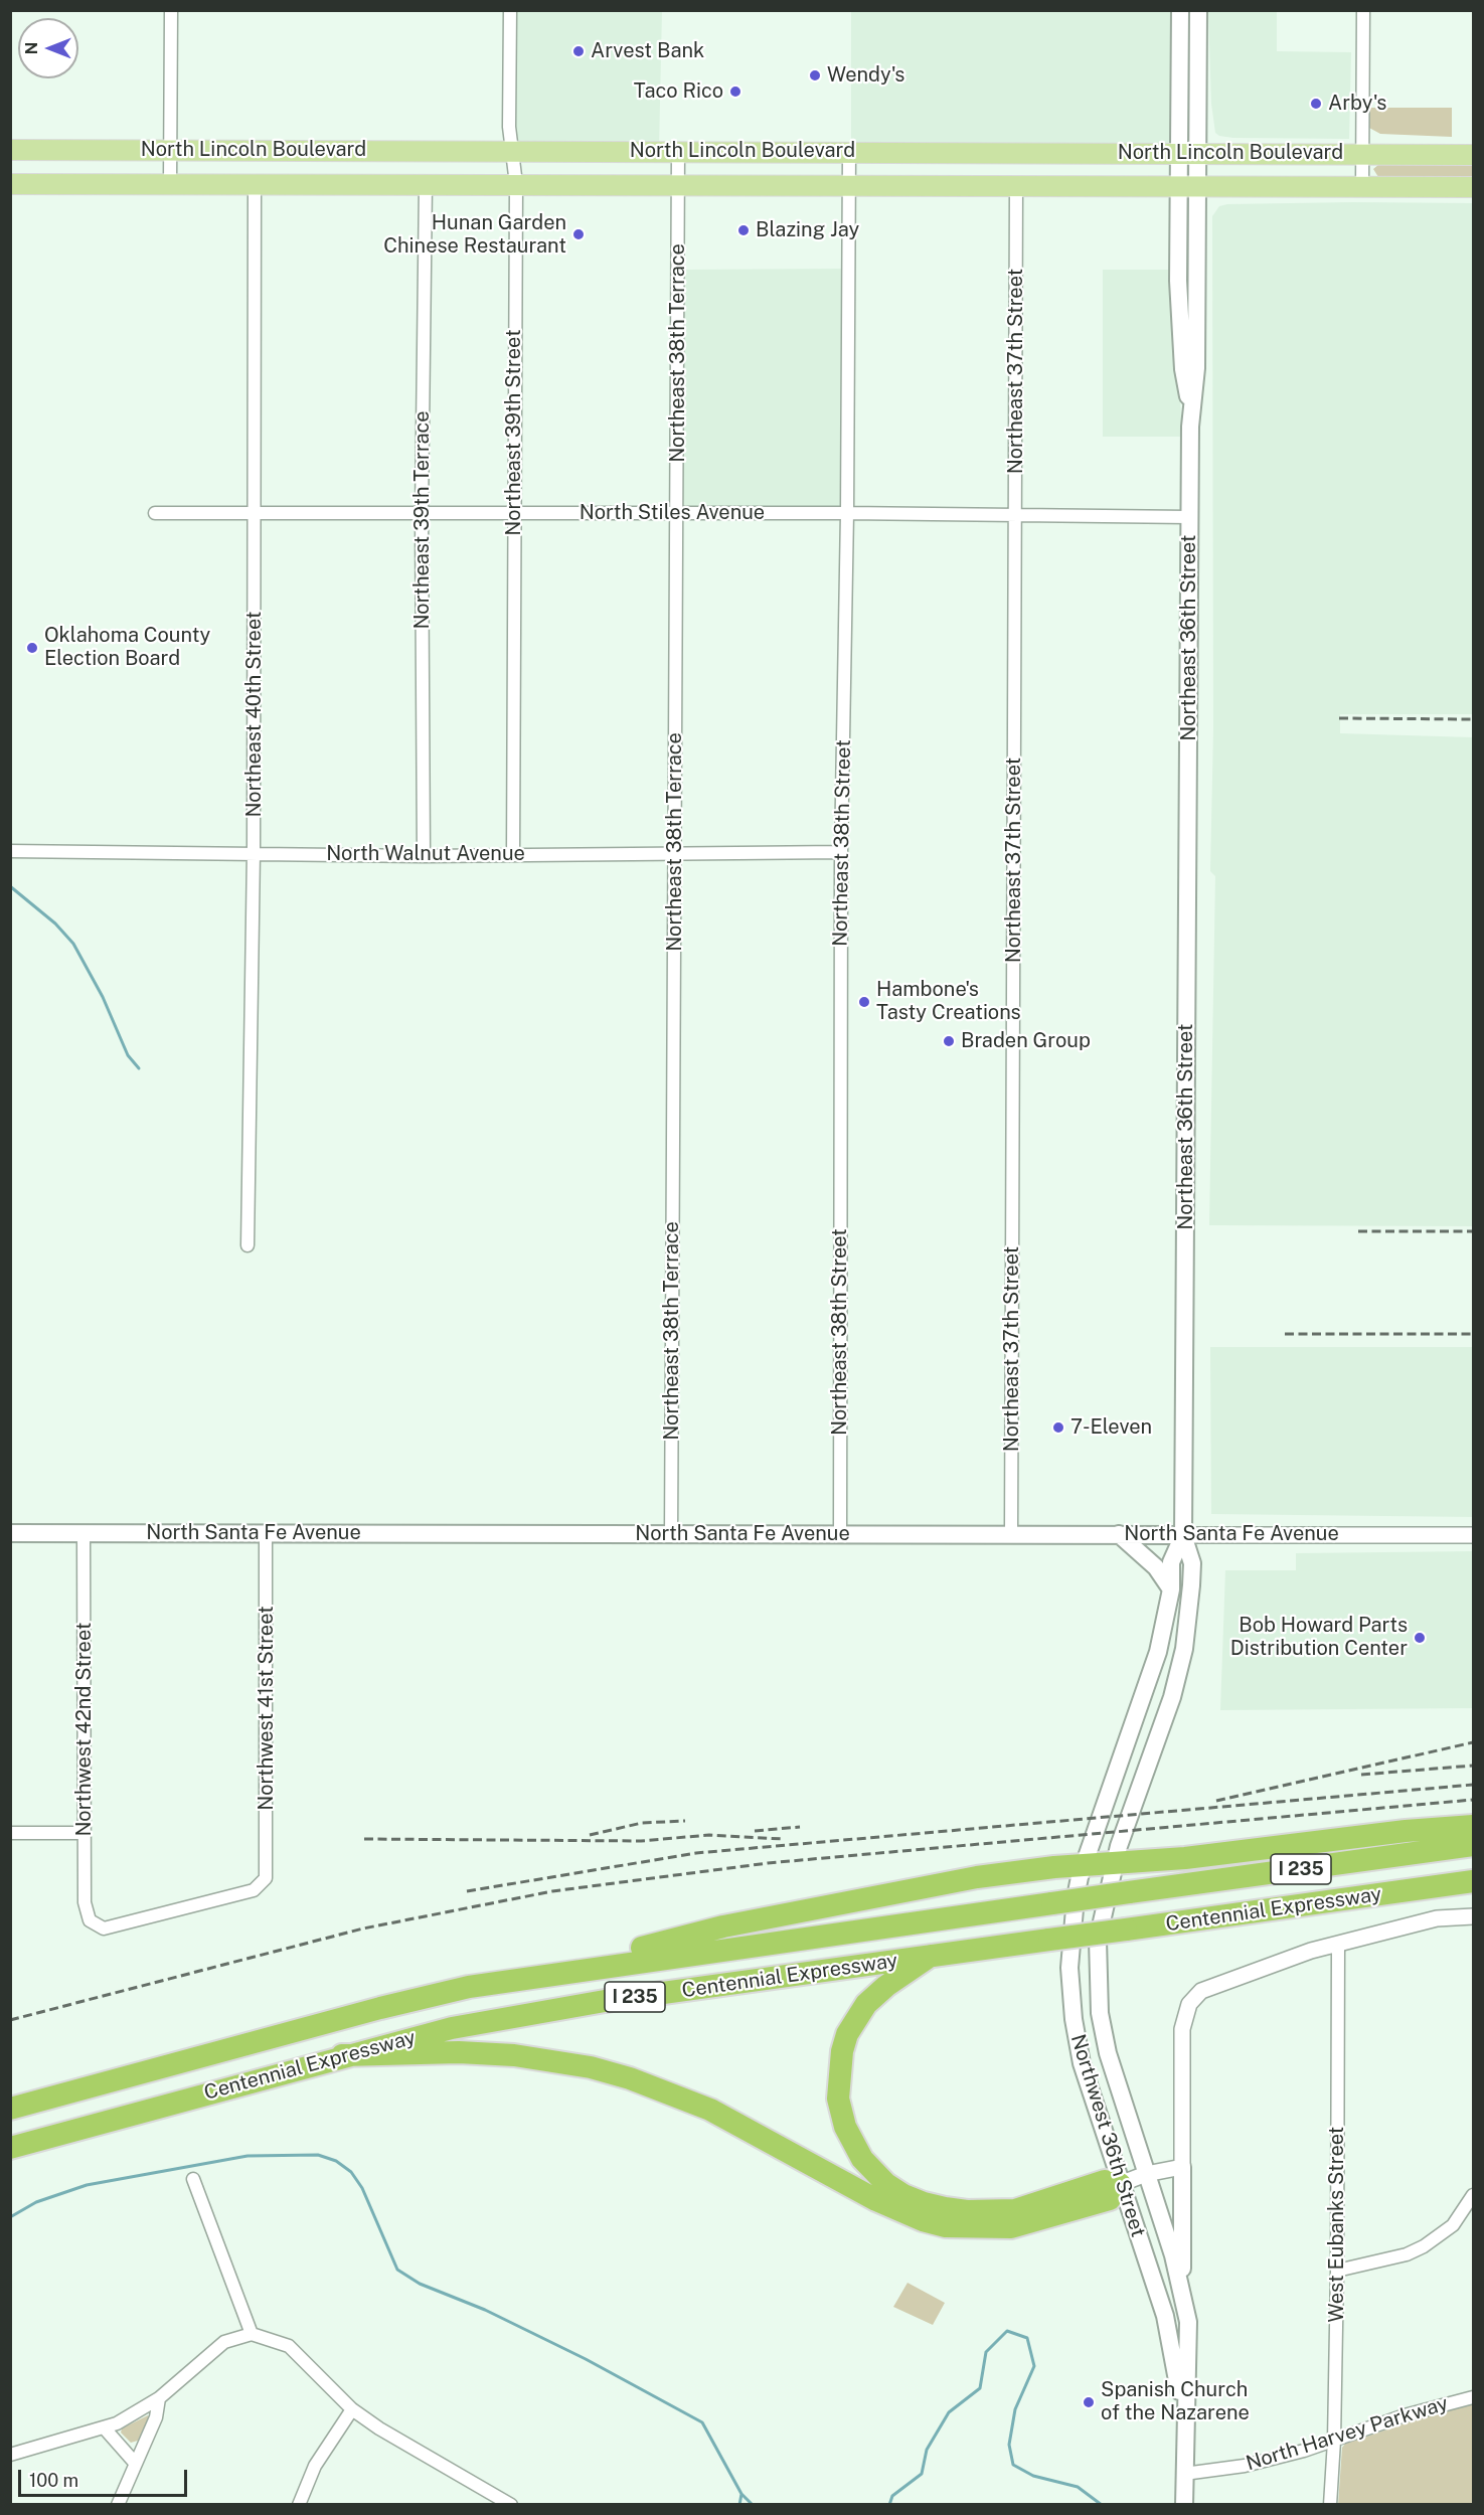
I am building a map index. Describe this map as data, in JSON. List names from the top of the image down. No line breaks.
{"streets":{"highway":["I 235","Centennial Expressway"],"main road":["North Lincoln Boulevard","Northeast 36th Street","North Santa Fe Avenue","Northwest 36th Street"],"street":["Northeast 38th Terrace","Northeast 37th Street","Northeast 39th Street","North Stiles Avenue","Northeast 39th Terrace","Northeast 40th Street","Northeast 38th Street","North Walnut Avenue","Northwest 41st Street","Northwest 42nd Street","West Eubanks Street","North Harvey Parkway"]},"crossings":[["North Lincoln Boulevard","Northeast 38th Terrace"],["North Lincoln Boulevard","Northeast 37th Street"],["North Lincoln Boulevard","Northeast 39th Street"],["North Lincoln Boulevard","Northeast 39th Terrace"],["North Lincoln Boulevard","Northeast 36th Street"],["North Lincoln Boulevard","Northeast 40th Street"],["North Lincoln Boulevard","Northeast 38th Street"],["Northeast 38th Terrace","North Stiles Avenue"],["Northeast 38th Terrace","North Walnut Avenue"],["Northeast 38th Terrace","North Santa Fe Avenue"],["Northeast 37th Street","North Stiles Avenue"],["Northeast 37th Street","North Santa Fe Avenue"],["Northeast 39th Street","North Stiles Avenue"],["Northeast 39th Street","North Walnut Avenue"],["North Stiles Avenue","Northeast 39th Terrace"],["North Stiles Avenue","Northeast 36th Street"],["North Stiles Avenue","Northeast 40th Street"],["North Stiles Avenue","Northeast 38th Street"],["Northeast 39th Terrace","North Walnut Avenue"],["Northeast 36th Street","North Santa Fe Avenue"],["Northeast 36th Street","Northwest 36th Street"],["Northeast 40th Street","North Walnut Avenue"],["Northeast 38th Street","North Walnut Avenue"],["Northeast 38th Street","North Santa Fe Avenue"],["North Santa Fe Avenue","Northwest 41st Street"],["North Santa Fe Avenue","Northwest 42nd Street"],["North Santa Fe Avenue","Northwest 36th Street"],["Northwest 41st Street","Northwest 42nd Street"],["Northwest 36th Street","North Harvey Parkway"],["West Eubanks Street","North Harvey Parkway"]],"places":["Arvest Bank","Wendy's","Taco Rico","Arby's","Blazing Jay","Hunan Garden Chinese Restaurant","Oklahoma County Election Board","Hambone's Tasty Creations","Braden Group","7-Eleven","Bob Howard Parts Distribution Center","Spanish Church of the Nazarene"],"scale_bar":"100 m","north":"left"}
